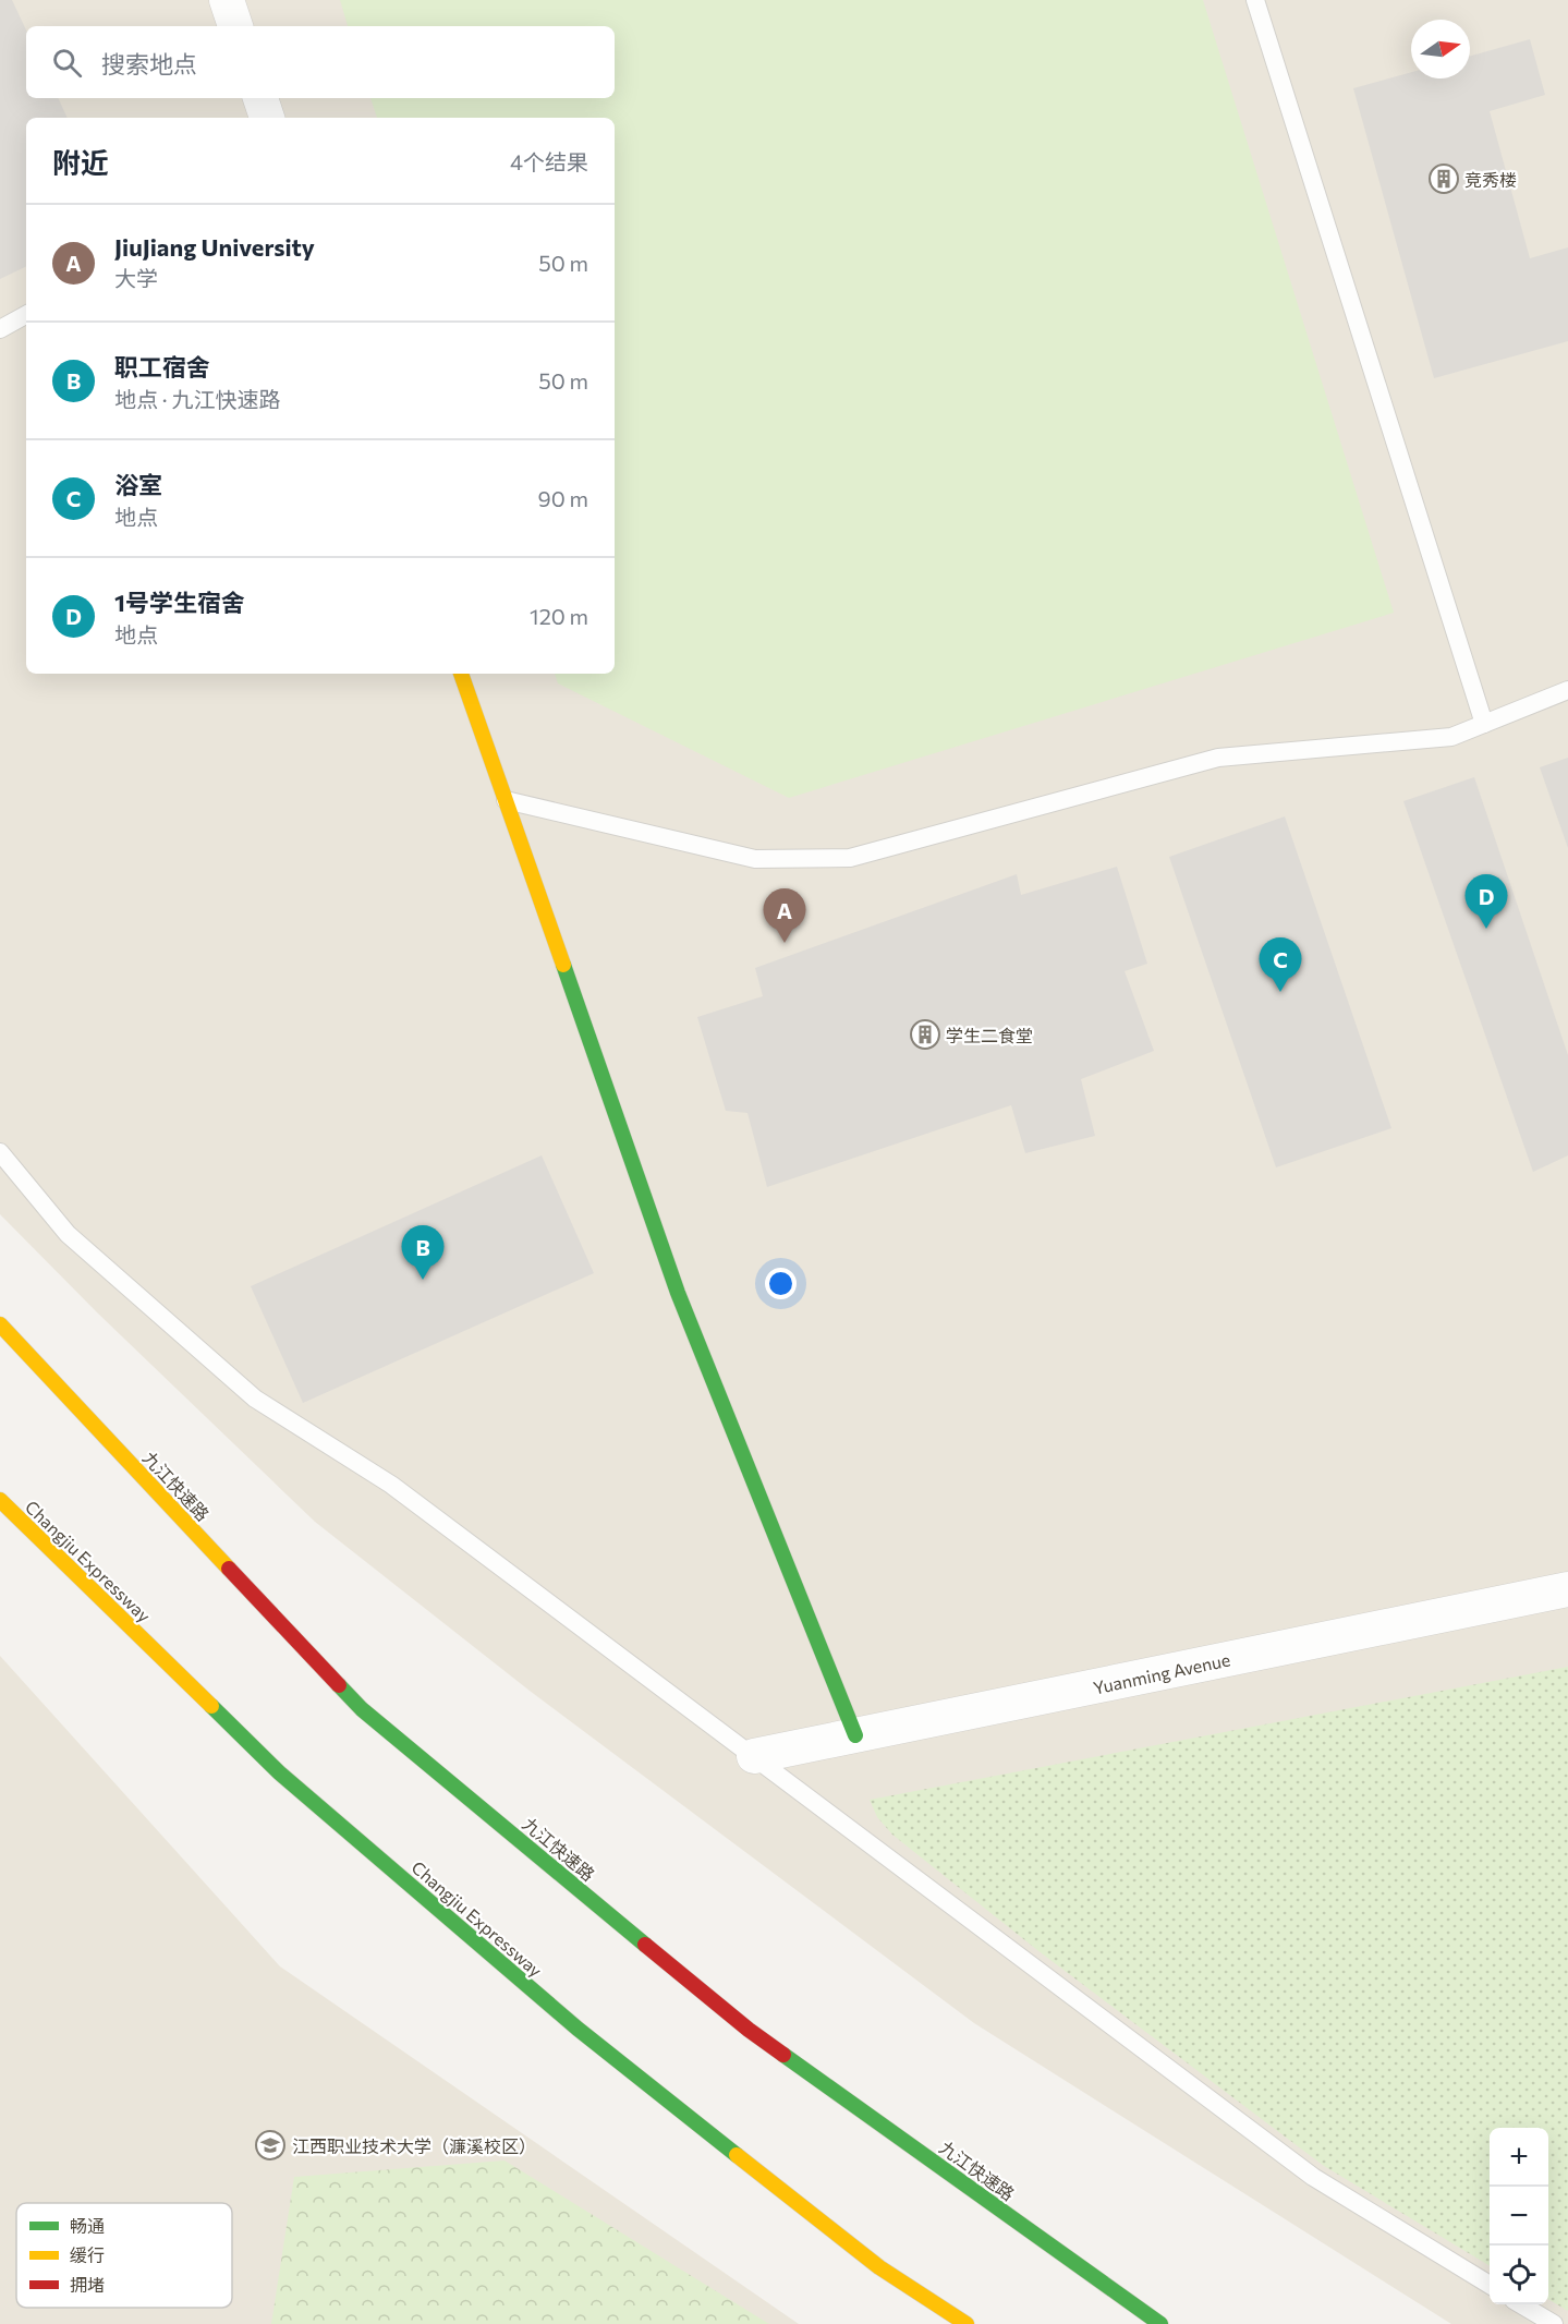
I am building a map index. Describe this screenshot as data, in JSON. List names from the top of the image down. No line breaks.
{"streets":{"main road":["九江快速路","Changjiu Expressway"],"street":["Yuanming Avenue"]},"places":{"building":["竞秀楼","学生二食堂"],"school or university":["江西职业技术大学（濂溪校区）"]},"legend":["畅通","缓行","拥堵"],"north":"right","page":{"search":"搜索地点","heading":["附近","4个结果"],"list":[{"mark":"A","name":"JiuJiang University","note":"大学","value":"50 m"},{"mark":"B","name":"职工宿舍","note":"地点 · 九江快速路","value":"50 m"},{"mark":"C","name":"浴室","note":"地点","value":"90 m"},{"mark":"D","name":"1号学生宿舍","note":"地点","value":"120 m"}],"pins":["D","A","C","B"],"map_buttons":["+","−"]}}
